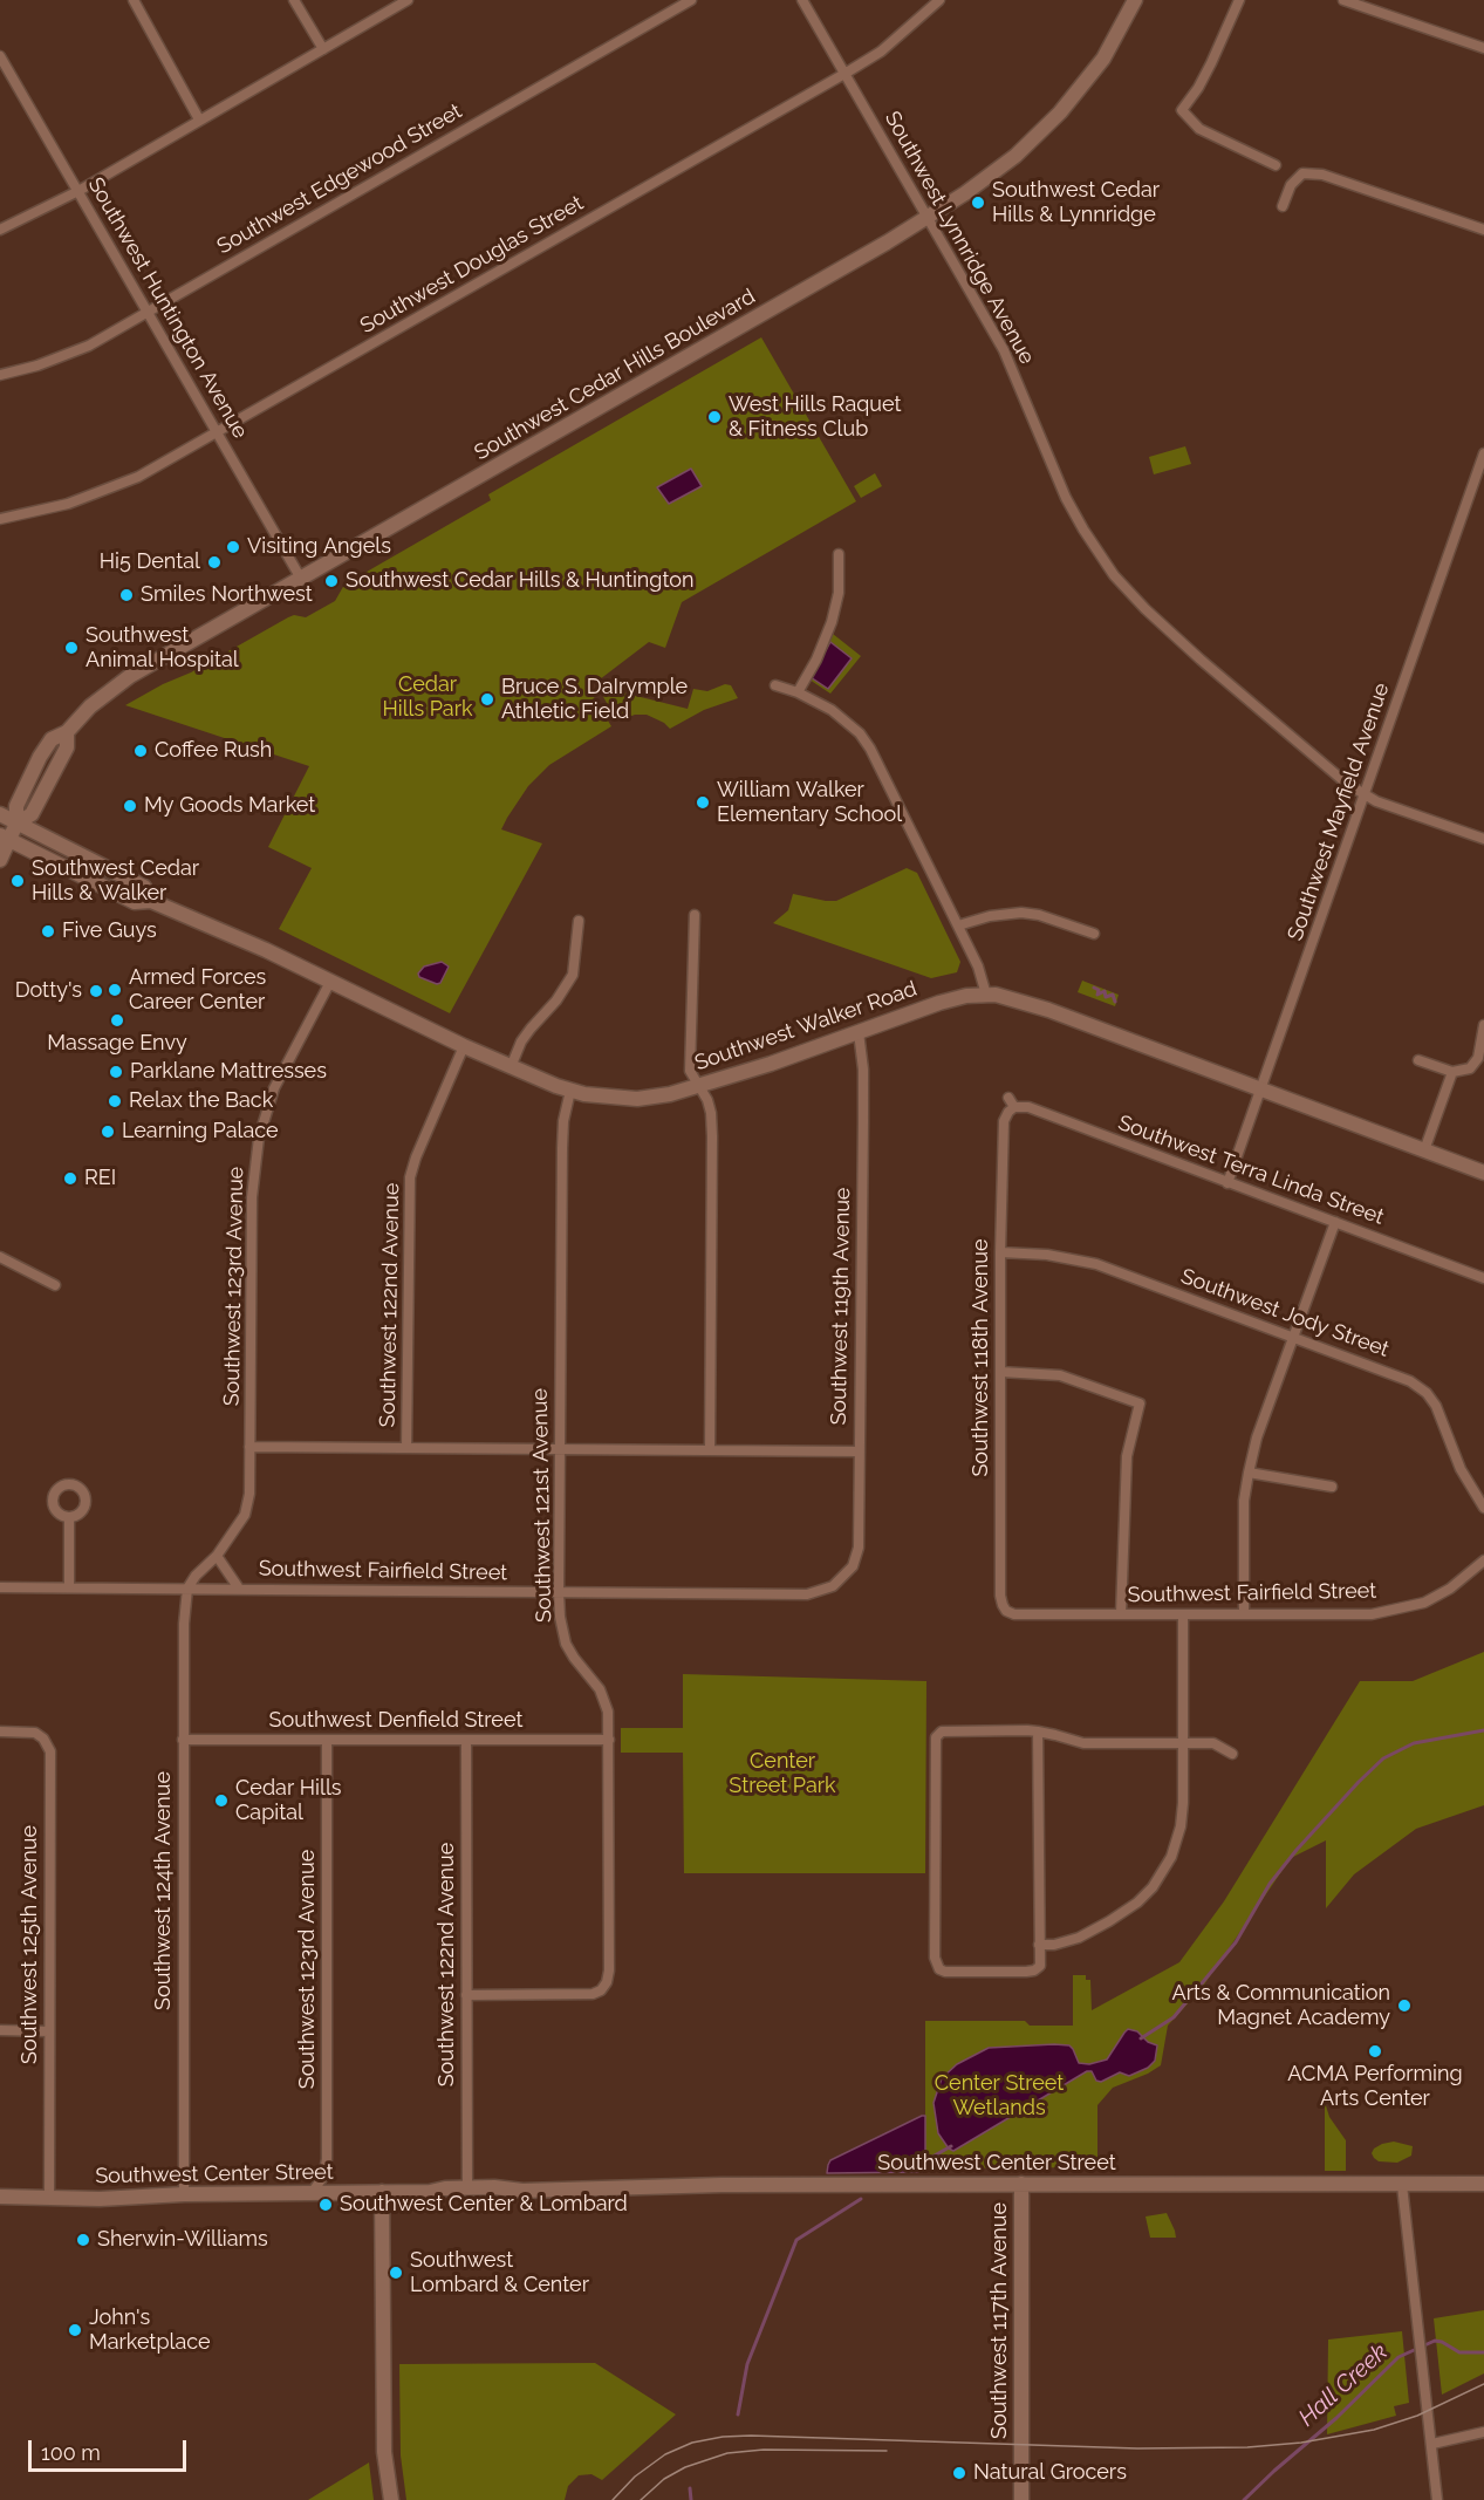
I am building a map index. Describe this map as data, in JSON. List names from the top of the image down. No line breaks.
{"streets":{"main road":["Southwest Cedar Hills Boulevard","Southwest Walker Road","Southwest Center Street","Southwest 117th Avenue"],"street":["Southwest Edgewood Street","Southwest Lynnridge Avenue","Southwest Douglas Street","Southwest Huntington Avenue","Southwest Mayfield Avenue","Southwest Terra Linda Street","Southwest 123rd Avenue","Southwest 122nd Avenue","Southwest 119th Avenue","Southwest Jody Street","Southwest 118th Avenue","Southwest 121st Avenue","Southwest Fairfield Street","Southwest Denfield Street","Southwest 124th Avenue","Southwest 125th Avenue"]},"crossings":[["Southwest Edgewood Street","Southwest Huntington Avenue"],["Southwest Lynnridge Avenue","Southwest Douglas Street"],["Southwest Lynnridge Avenue","Southwest Cedar Hills Boulevard"],["Southwest Lynnridge Avenue","Southwest Mayfield Avenue"],["Southwest Douglas Street","Southwest Huntington Avenue"],["Southwest Huntington Avenue","Southwest Cedar Hills Boulevard"],["Southwest Cedar Hills Boulevard","Southwest Walker Road"],["Southwest Mayfield Avenue","Southwest Walker Road"],["Southwest Mayfield Avenue","Southwest Terra Linda Street"],["Southwest Walker Road","Southwest 123rd Avenue"],["Southwest Walker Road","Southwest 122nd Avenue"],["Southwest Walker Road","Southwest 119th Avenue"],["Southwest Walker Road","Southwest 121st Avenue"],["Southwest Terra Linda Street","Southwest 118th Avenue"],["Southwest 123rd Avenue","Southwest Fairfield Street"],["Southwest 123rd Avenue","Southwest Denfield Street"],["Southwest 123rd Avenue","Southwest 124th Avenue"],["Southwest 123rd Avenue","Southwest Center Street"],["Southwest 122nd Avenue","Southwest 121st Avenue"],["Southwest 122nd Avenue","Southwest Denfield Street"],["Southwest 122nd Avenue","Southwest Center Street"],["Southwest 119th Avenue","Southwest Fairfield Street"],["Southwest Jody Street","Southwest 118th Avenue"],["Southwest 118th Avenue","Southwest Fairfield Street"],["Southwest 121st Avenue","Southwest Fairfield Street"],["Southwest 121st Avenue","Southwest Denfield Street"],["Southwest Fairfield Street","Southwest 124th Avenue"],["Southwest Denfield Street","Southwest 124th Avenue"],["Southwest 124th Avenue","Southwest Center Street"],["Southwest 125th Avenue","Southwest Center Street"],["Southwest Center Street","Southwest 117th Avenue"]],"water":["Hall Creek"],"parks":["Cedar Hills Park","Center Street Park","Center Street Wetlands"],"places":["Southwest Cedar Hills & Lynnridge","West Hills Raquet & Fitness Club","Visiting Angels","Hi5 Dental","Southwest Cedar Hills & Huntington","Smiles Northwest","Southwest Animal Hospital","Bruce S. DaIrymple Athletic Field","Coffee Rush","William Walker Elementary School","My Goods Market","Southwest Cedar Hills & Walker","Five Guys","Armed Forces Career Center","Dotty's","Massage Envy","Parklane Mattresses","Relax the Back","Learning Palace","REI","Cedar Hills Capital","Arts & Communication Magnet Academy","ACMA Performing Arts Center","Southwest Center & Lombard","Sherwin-Williams","Southwest Lombard & Center","John's Marketplace","Natural Grocers"],"scale_bar":"100 m"}
